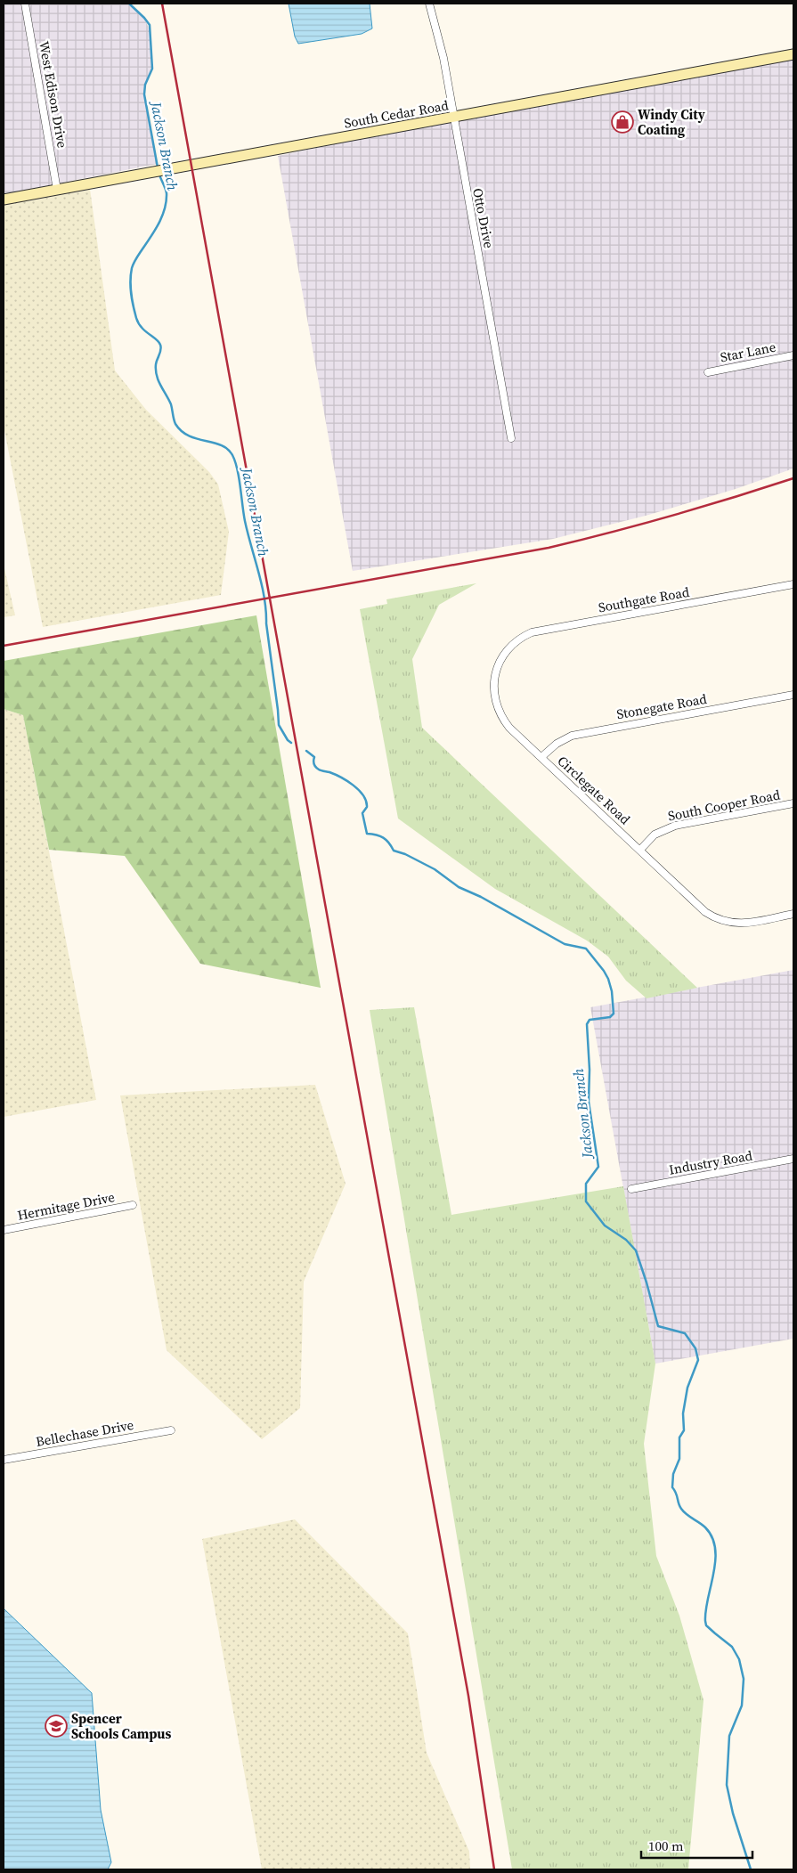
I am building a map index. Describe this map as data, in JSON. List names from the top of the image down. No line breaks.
{"streets":{"main road":["South Cedar Road"],"street":["West Edison Drive","Otto Drive","Star Lane","Southgate Road","Stonegate Road","Circlegate Road","South Cooper Road","Industry Road","Hermitage Drive","Bellechase Drive"]},"crossings":[["West Edison Drive","South Cedar Road"],["South Cedar Road","Otto Drive"],["Southgate Road","Circlegate Road"],["Stonegate Road","Circlegate Road"],["Circlegate Road","South Cooper Road"]],"water":["Jackson Branch"],"places":{"shop":["Windy City Coating"],"school or university":["Spencer Schools Campus"]},"scale_bar":"100 m"}
